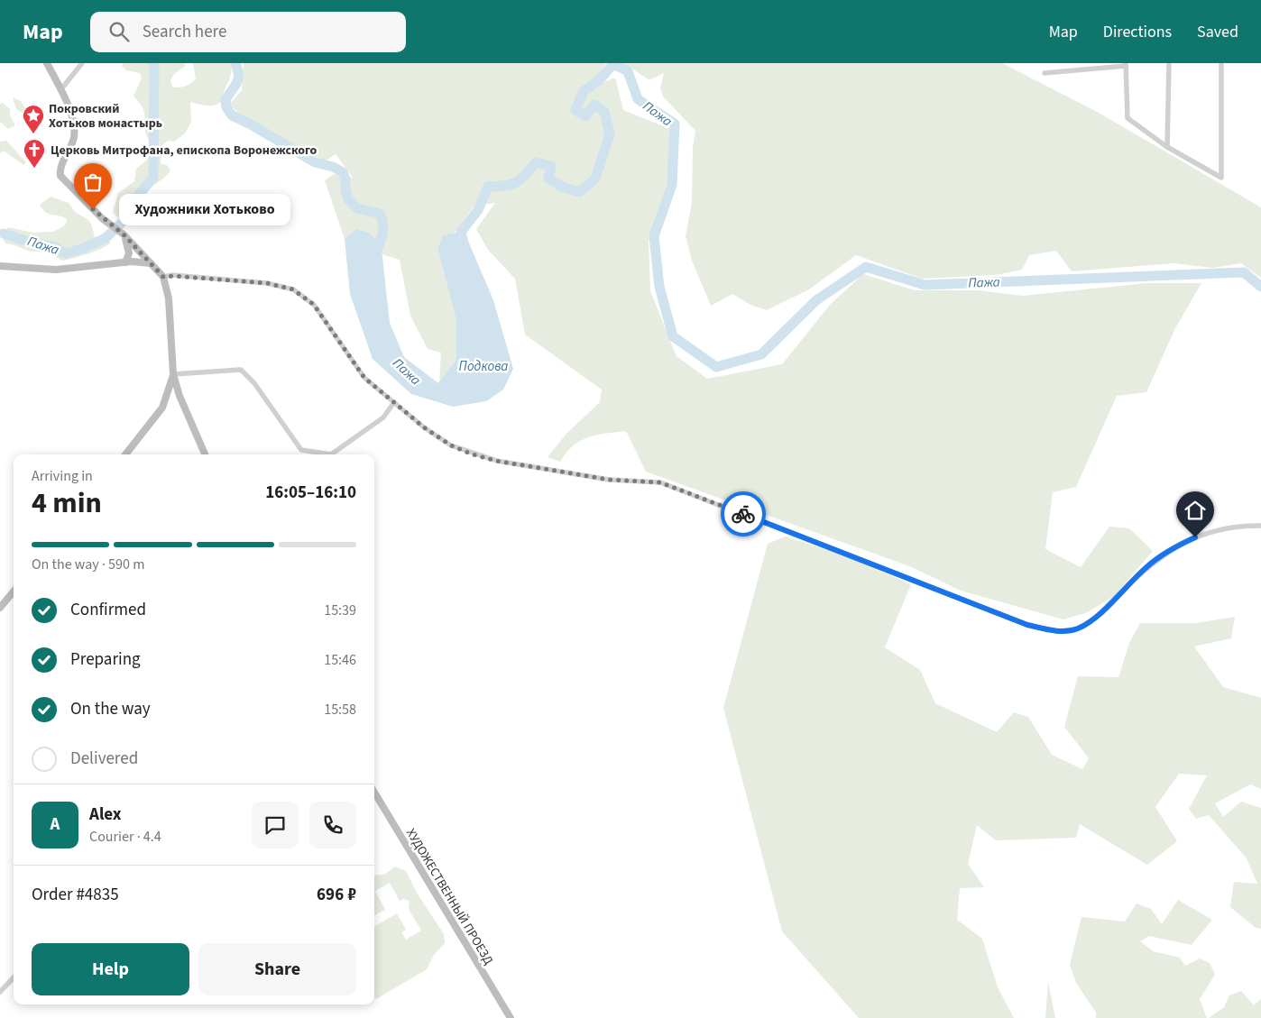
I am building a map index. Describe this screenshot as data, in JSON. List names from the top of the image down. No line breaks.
{"streets":{"main road":["ХУДОЖЕСТВЕННЫЙ ПРОЕЗД"]},"water":["Пажа","Подкова"],"places":{"place":["Покровский Хотьков монастырь"],"church":["Церковь Митрофана, епископа Воронежского"],"other":["Художники Хотьково"]},"page":{"header":"Map","search":"Search here","nav":["Map","Directions","Saved"],"bubble":"Художники Хотьково","heading":["4 min","Arriving in","16:05–16:10"],"panel":["Alex","Courier · 4.4","Order #4835","696 ₽"],"bar":"On the way · 590 m","list":[["Confirmed","15:39"],["Preparing","15:46"],["On the way","15:58"],"Delivered"],"round":"A","buttons":["Help","Share"]}}
